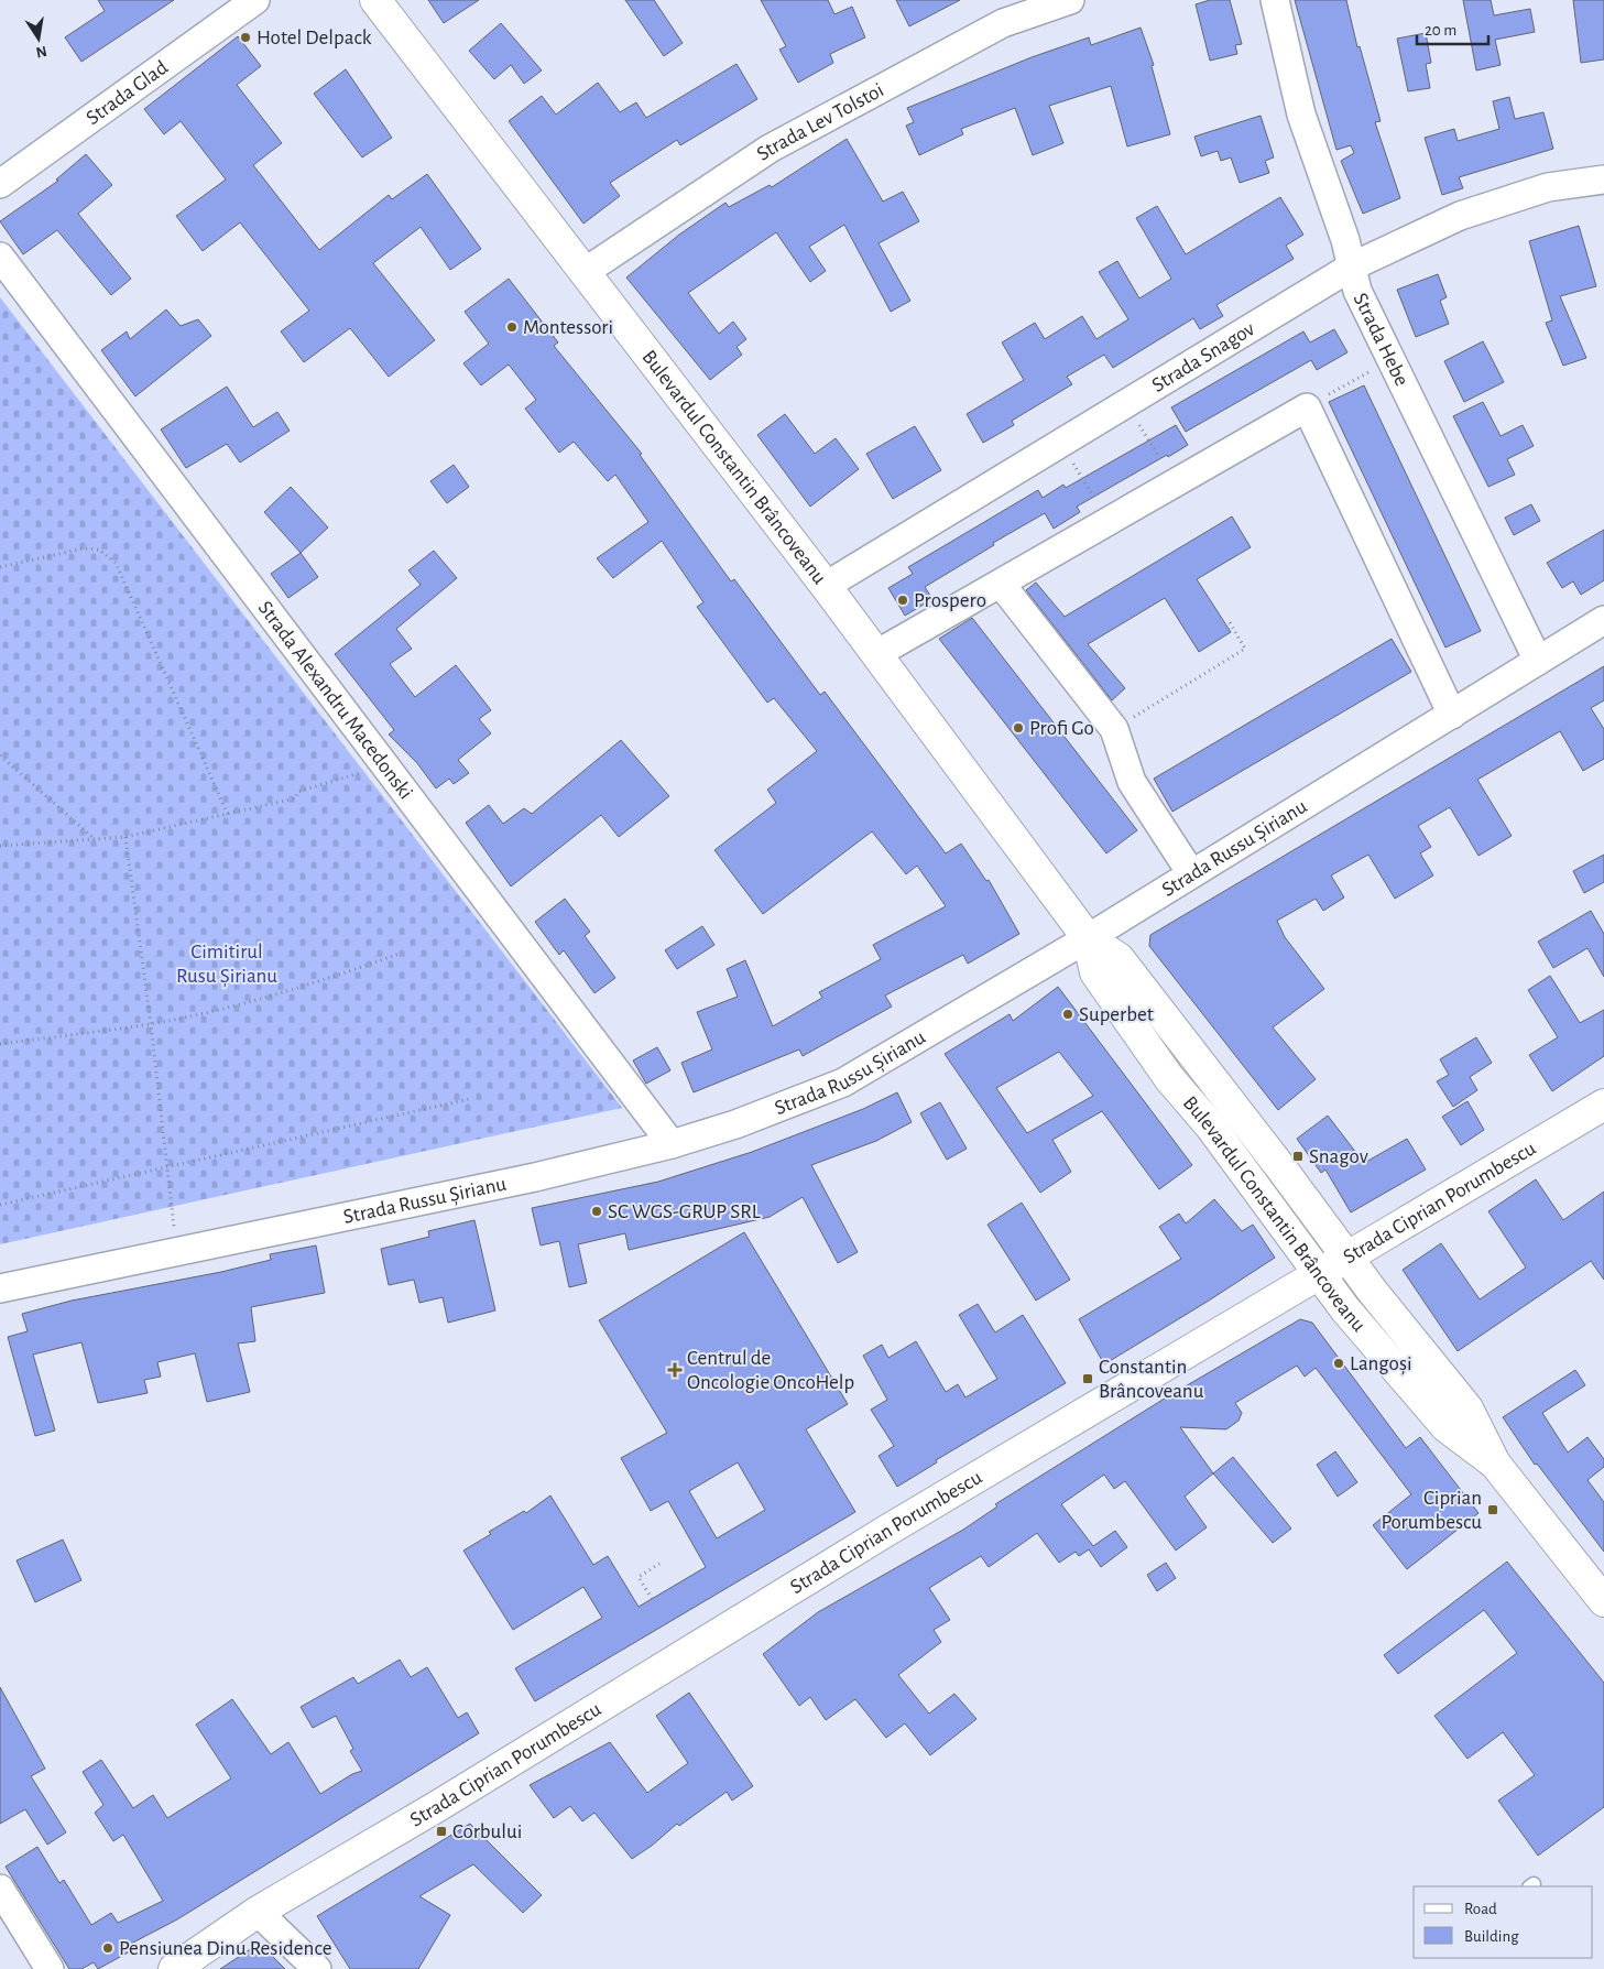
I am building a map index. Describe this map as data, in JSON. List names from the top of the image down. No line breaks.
{"streets":{"main road":["Bulevardul Constantin Brâncoveanu","Strada Ciprian Porumbescu"],"street":["Strada Glad","Strada Lev Tolstoi","Strada Hebe","Strada Snagov","Strada Alexandru Macedonski","Strada Russu Șirianu"]},"crossings":[["Strada Lev Tolstoi","Bulevardul Constantin Brâncoveanu"],["Strada Hebe","Strada Snagov"],["Strada Hebe","Strada Russu Șirianu"],["Strada Snagov","Bulevardul Constantin Brâncoveanu"],["Bulevardul Constantin Brâncoveanu","Strada Russu Șirianu"],["Bulevardul Constantin Brâncoveanu","Strada Ciprian Porumbescu"],["Strada Alexandru Macedonski","Strada Russu Șirianu"]],"parks":["Cimitirul Rusu Șirianu"],"places":{"other":["Hotel Delpack","Montessori","Prospero","Profi Go","Superbet","SC WGS-GRUP SRL","Langoși","Pensiunea Dinu Residence"],"transit":["Snagov","Constantin Brâncoveanu","Ciprian Porumbescu","Corbului"],"health":["Centrul de Oncologie OncoHelp"]},"legend":["Road","Building"],"scale_bar":"20 m","north":"bottom"}
